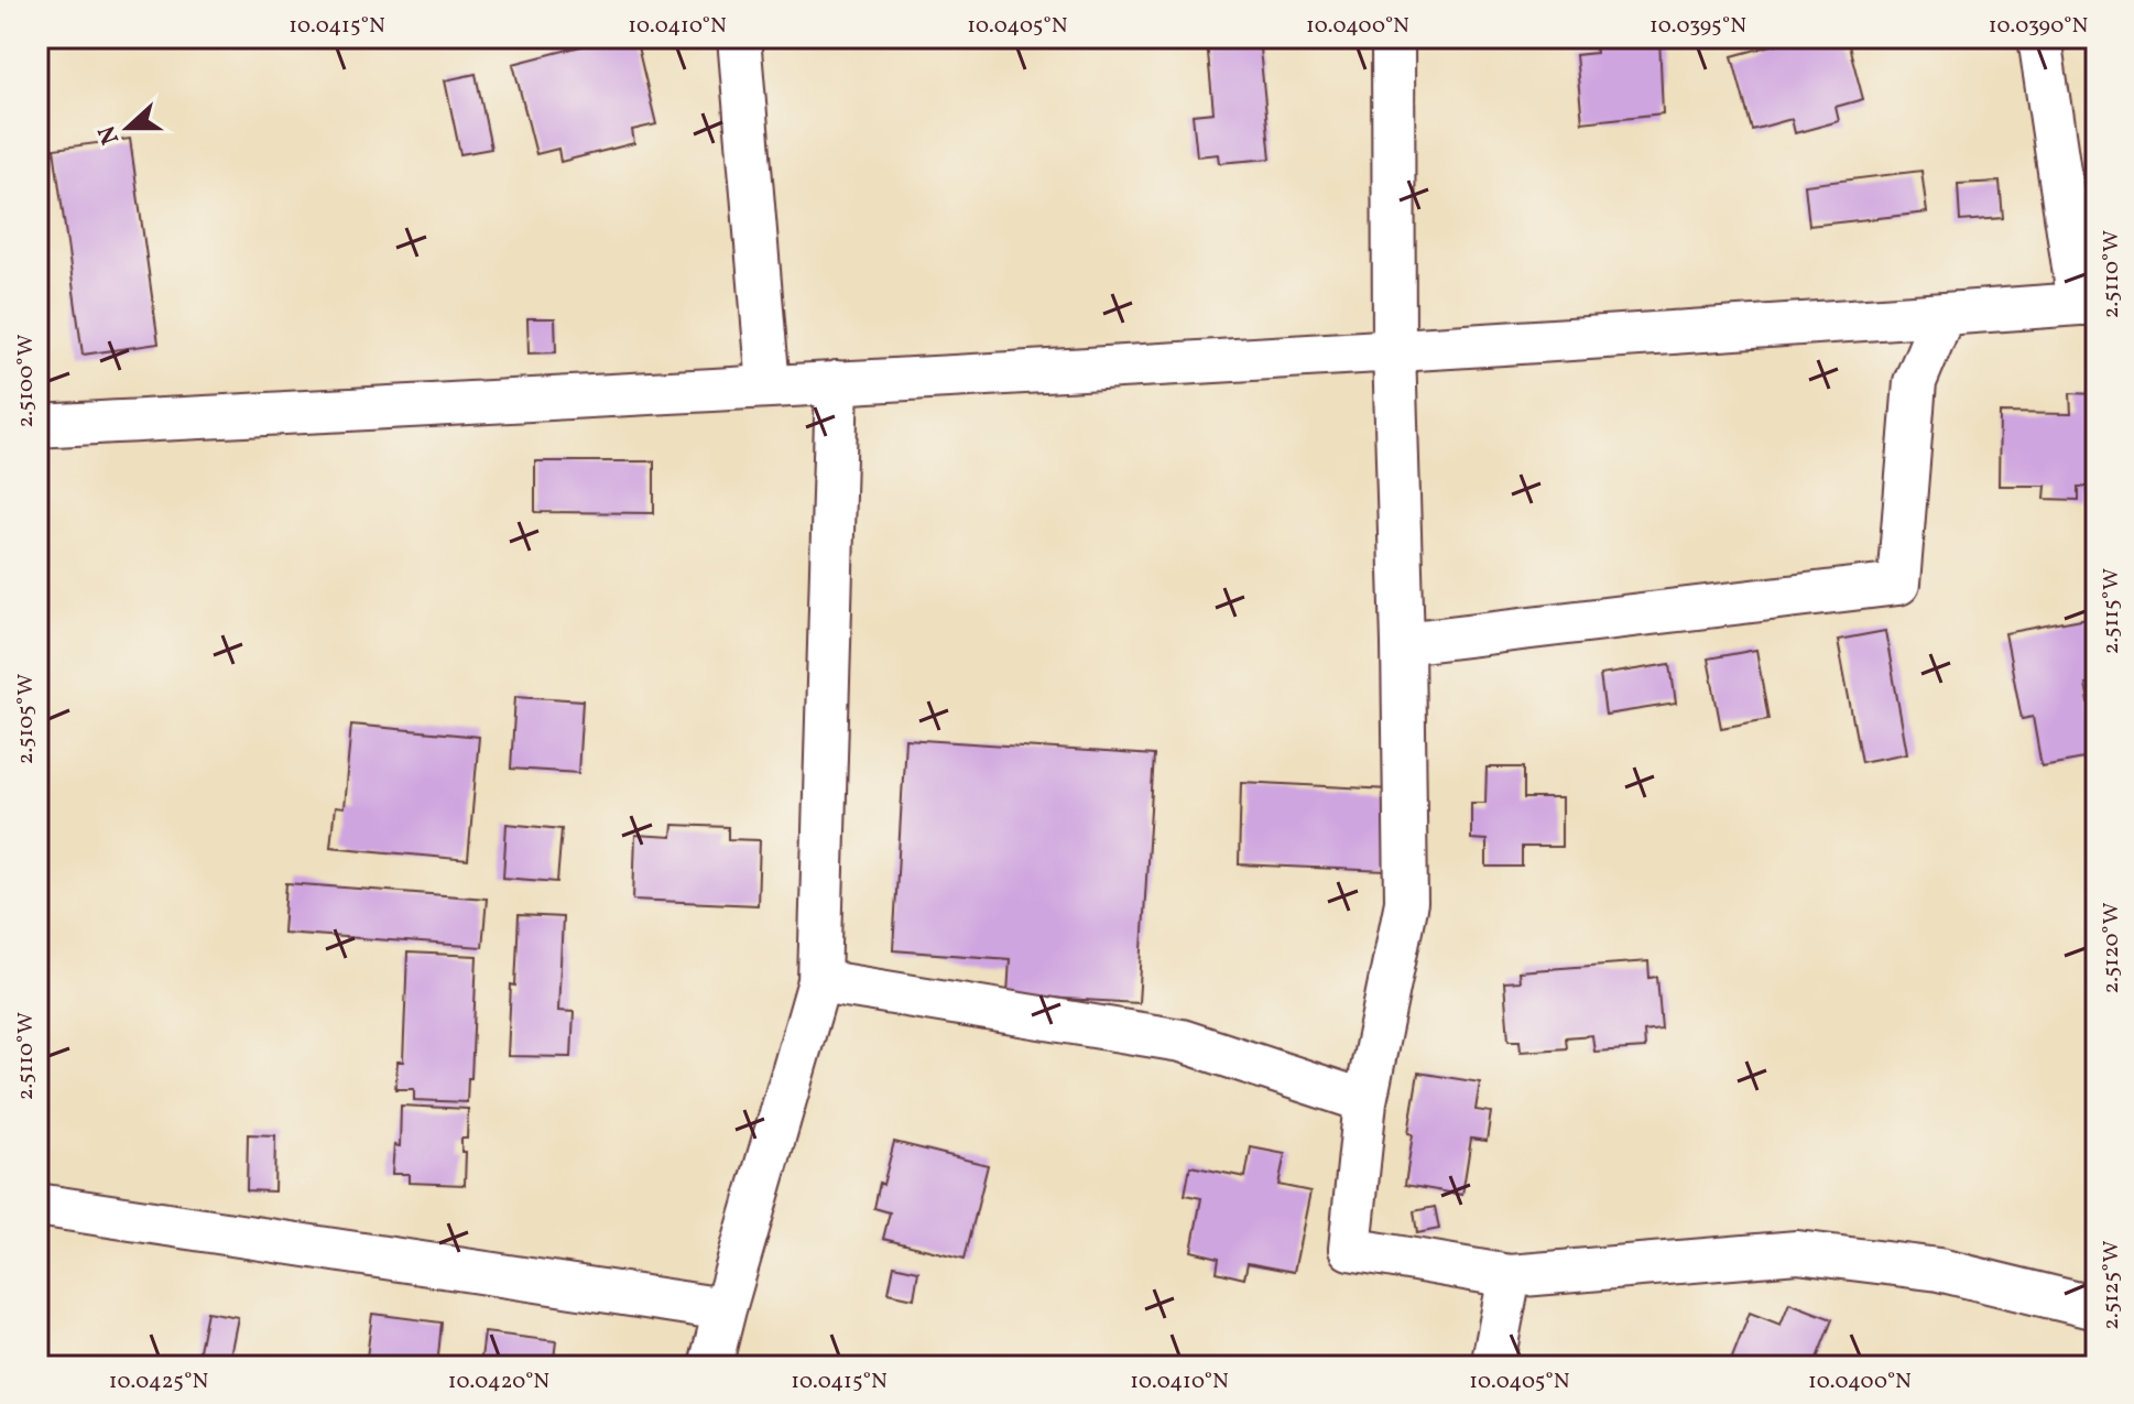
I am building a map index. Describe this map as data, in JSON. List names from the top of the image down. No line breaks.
{"north":"left","coordinates":["10.0415°N","10.0410°N","10.0405°N","10.0400°N","10.0395°N","10.0390°N","2.5110°W","2.5100°W","2.5115°W","2.5105°W","2.5120°W","2.5125°W","10.0425°N","10.0420°N"]}
